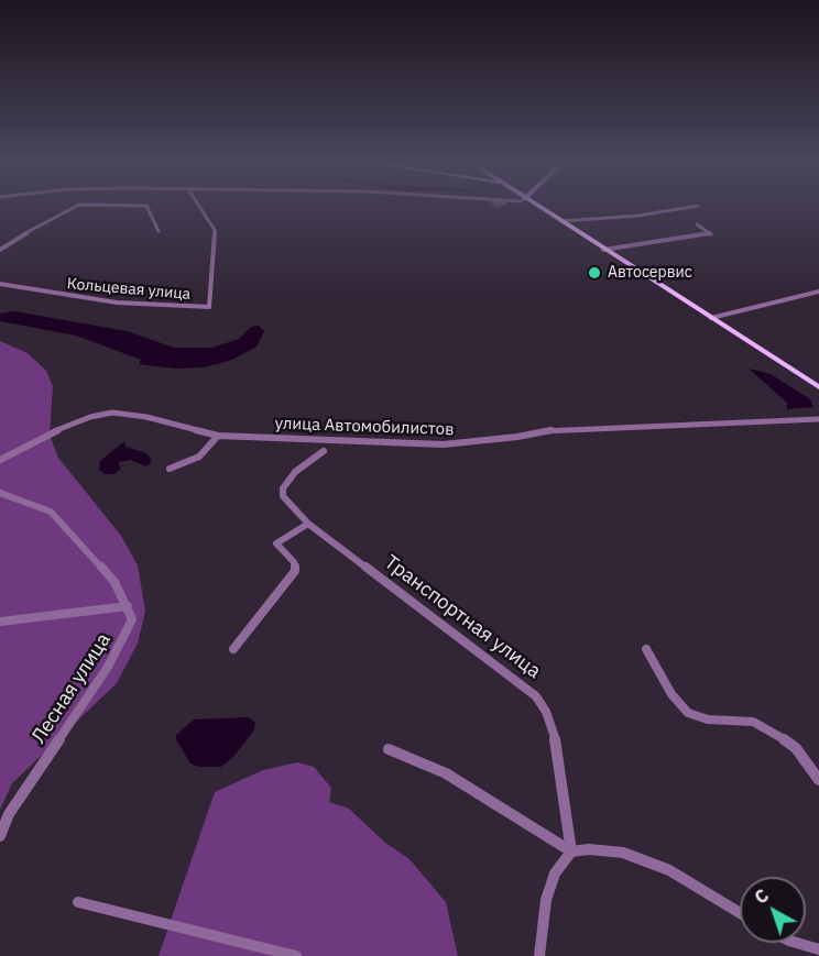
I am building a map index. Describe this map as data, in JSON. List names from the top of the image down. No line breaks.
{"streets":{"street":["Кольцевая улица","улица Автомобилистов","Транспортная улица","Лесная улица"]},"places":["Автосервис"],"north":"top left"}
